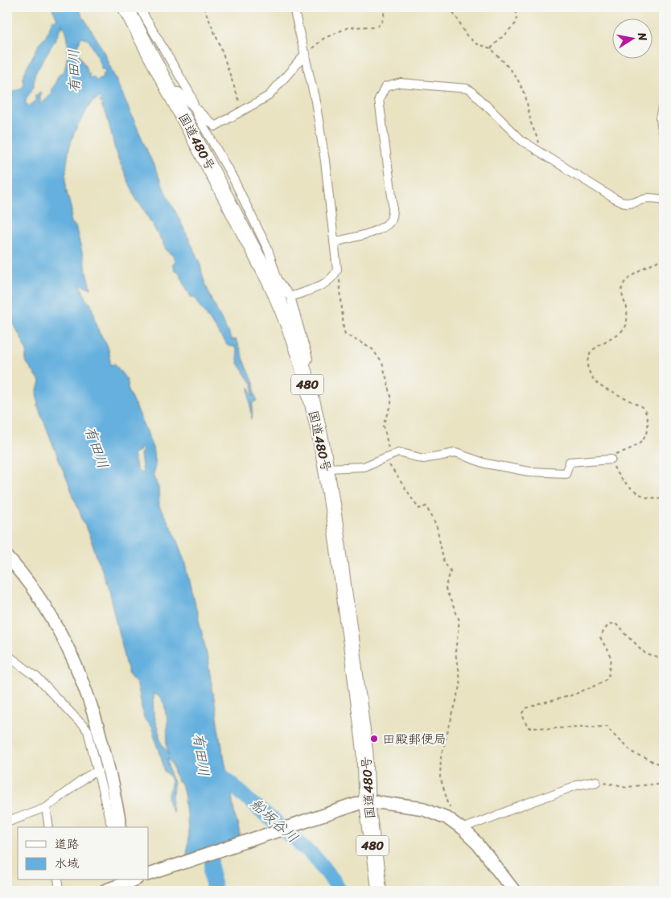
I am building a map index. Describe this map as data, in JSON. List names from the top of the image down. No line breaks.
{"streets":{"highway":["国道480号","480"]},"water":["有田川","船坂谷川"],"places":["田殿郵便局"],"legend":["道路","水域"],"north":"right"}
